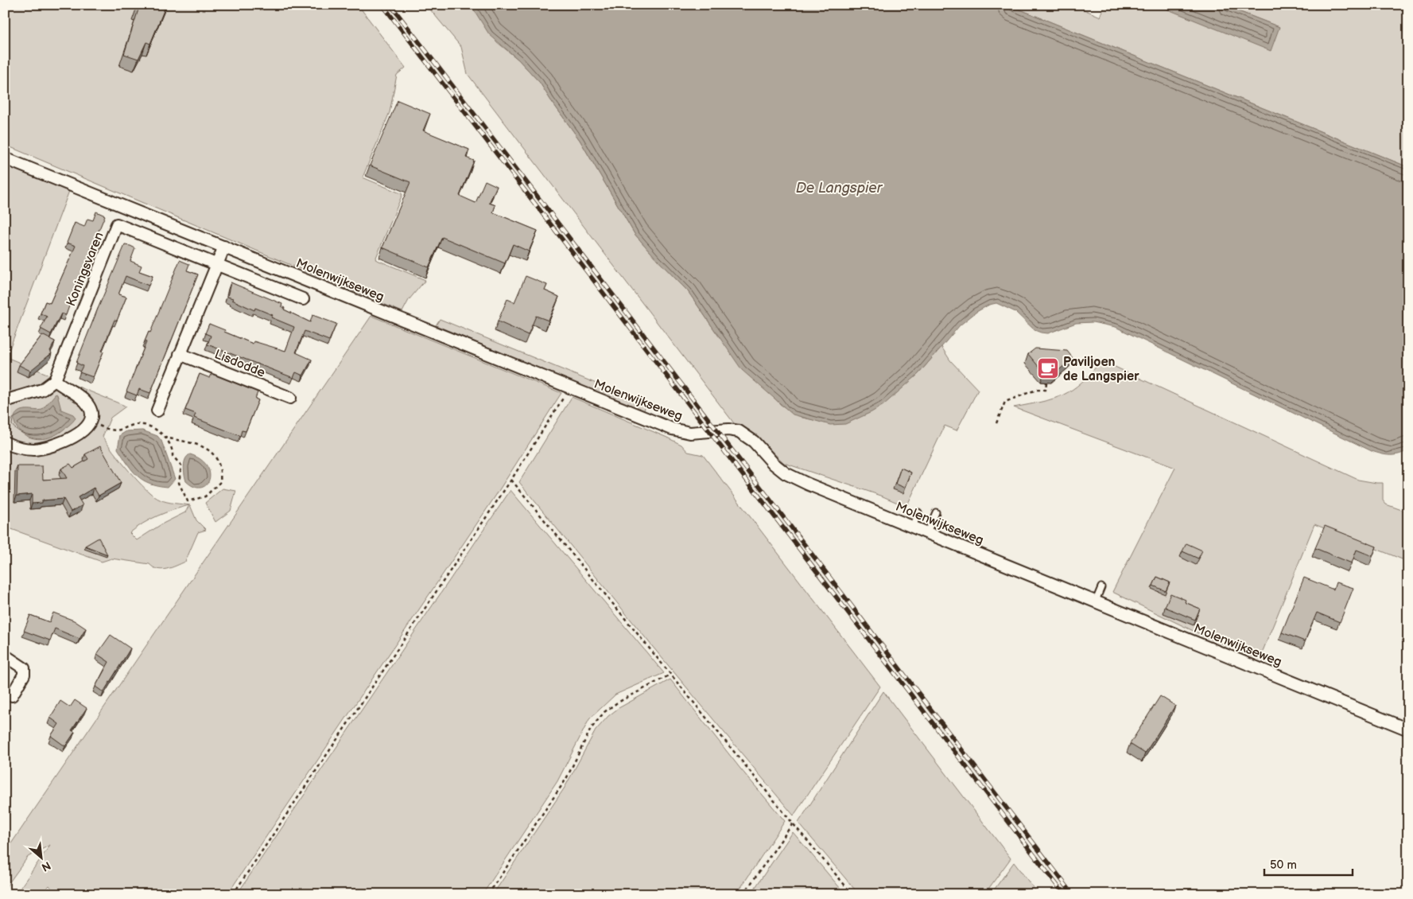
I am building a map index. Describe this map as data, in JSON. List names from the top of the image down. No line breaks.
{"streets":{"street":["Koningsvaren","Molenwijkseweg","Lisdodde"]},"water":["De Langspier"],"places":{"cafe":["Paviljoen de Langspier"]},"scale_bar":"50 m","north":"bottom right"}
